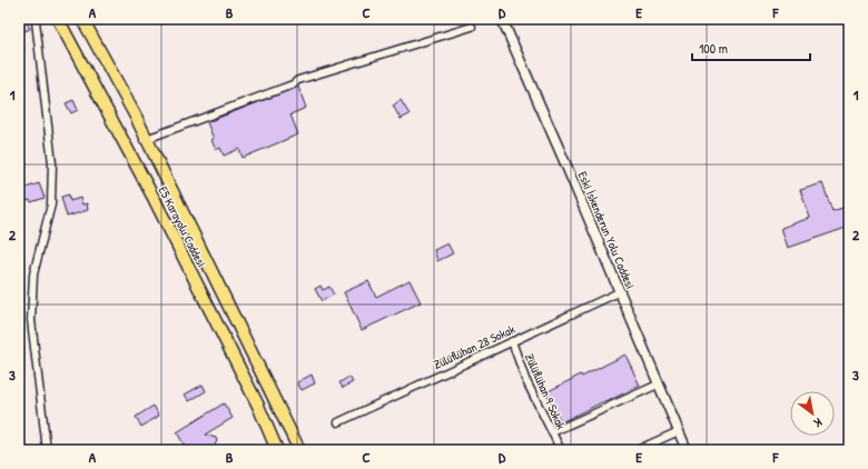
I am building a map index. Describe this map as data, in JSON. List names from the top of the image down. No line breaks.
{"streets":{"highway":["E5 Karayolu Caddesi"],"street":["Eski İskenderun Yolu Caddesi","Zülüflühan 28 Sokak","Zülüflühan 9 Sokak"]},"crossings":[["Eski İskenderun Yolu Caddesi","Zülüflühan 28 Sokak"],["Zülüflühan 28 Sokak","Zülüflühan 9 Sokak"]],"scale_bar":"100 m","north":"bottom right","grid":{"columns":["A","B","C","D","E","F"],"rows":["1","2","3"]}}
